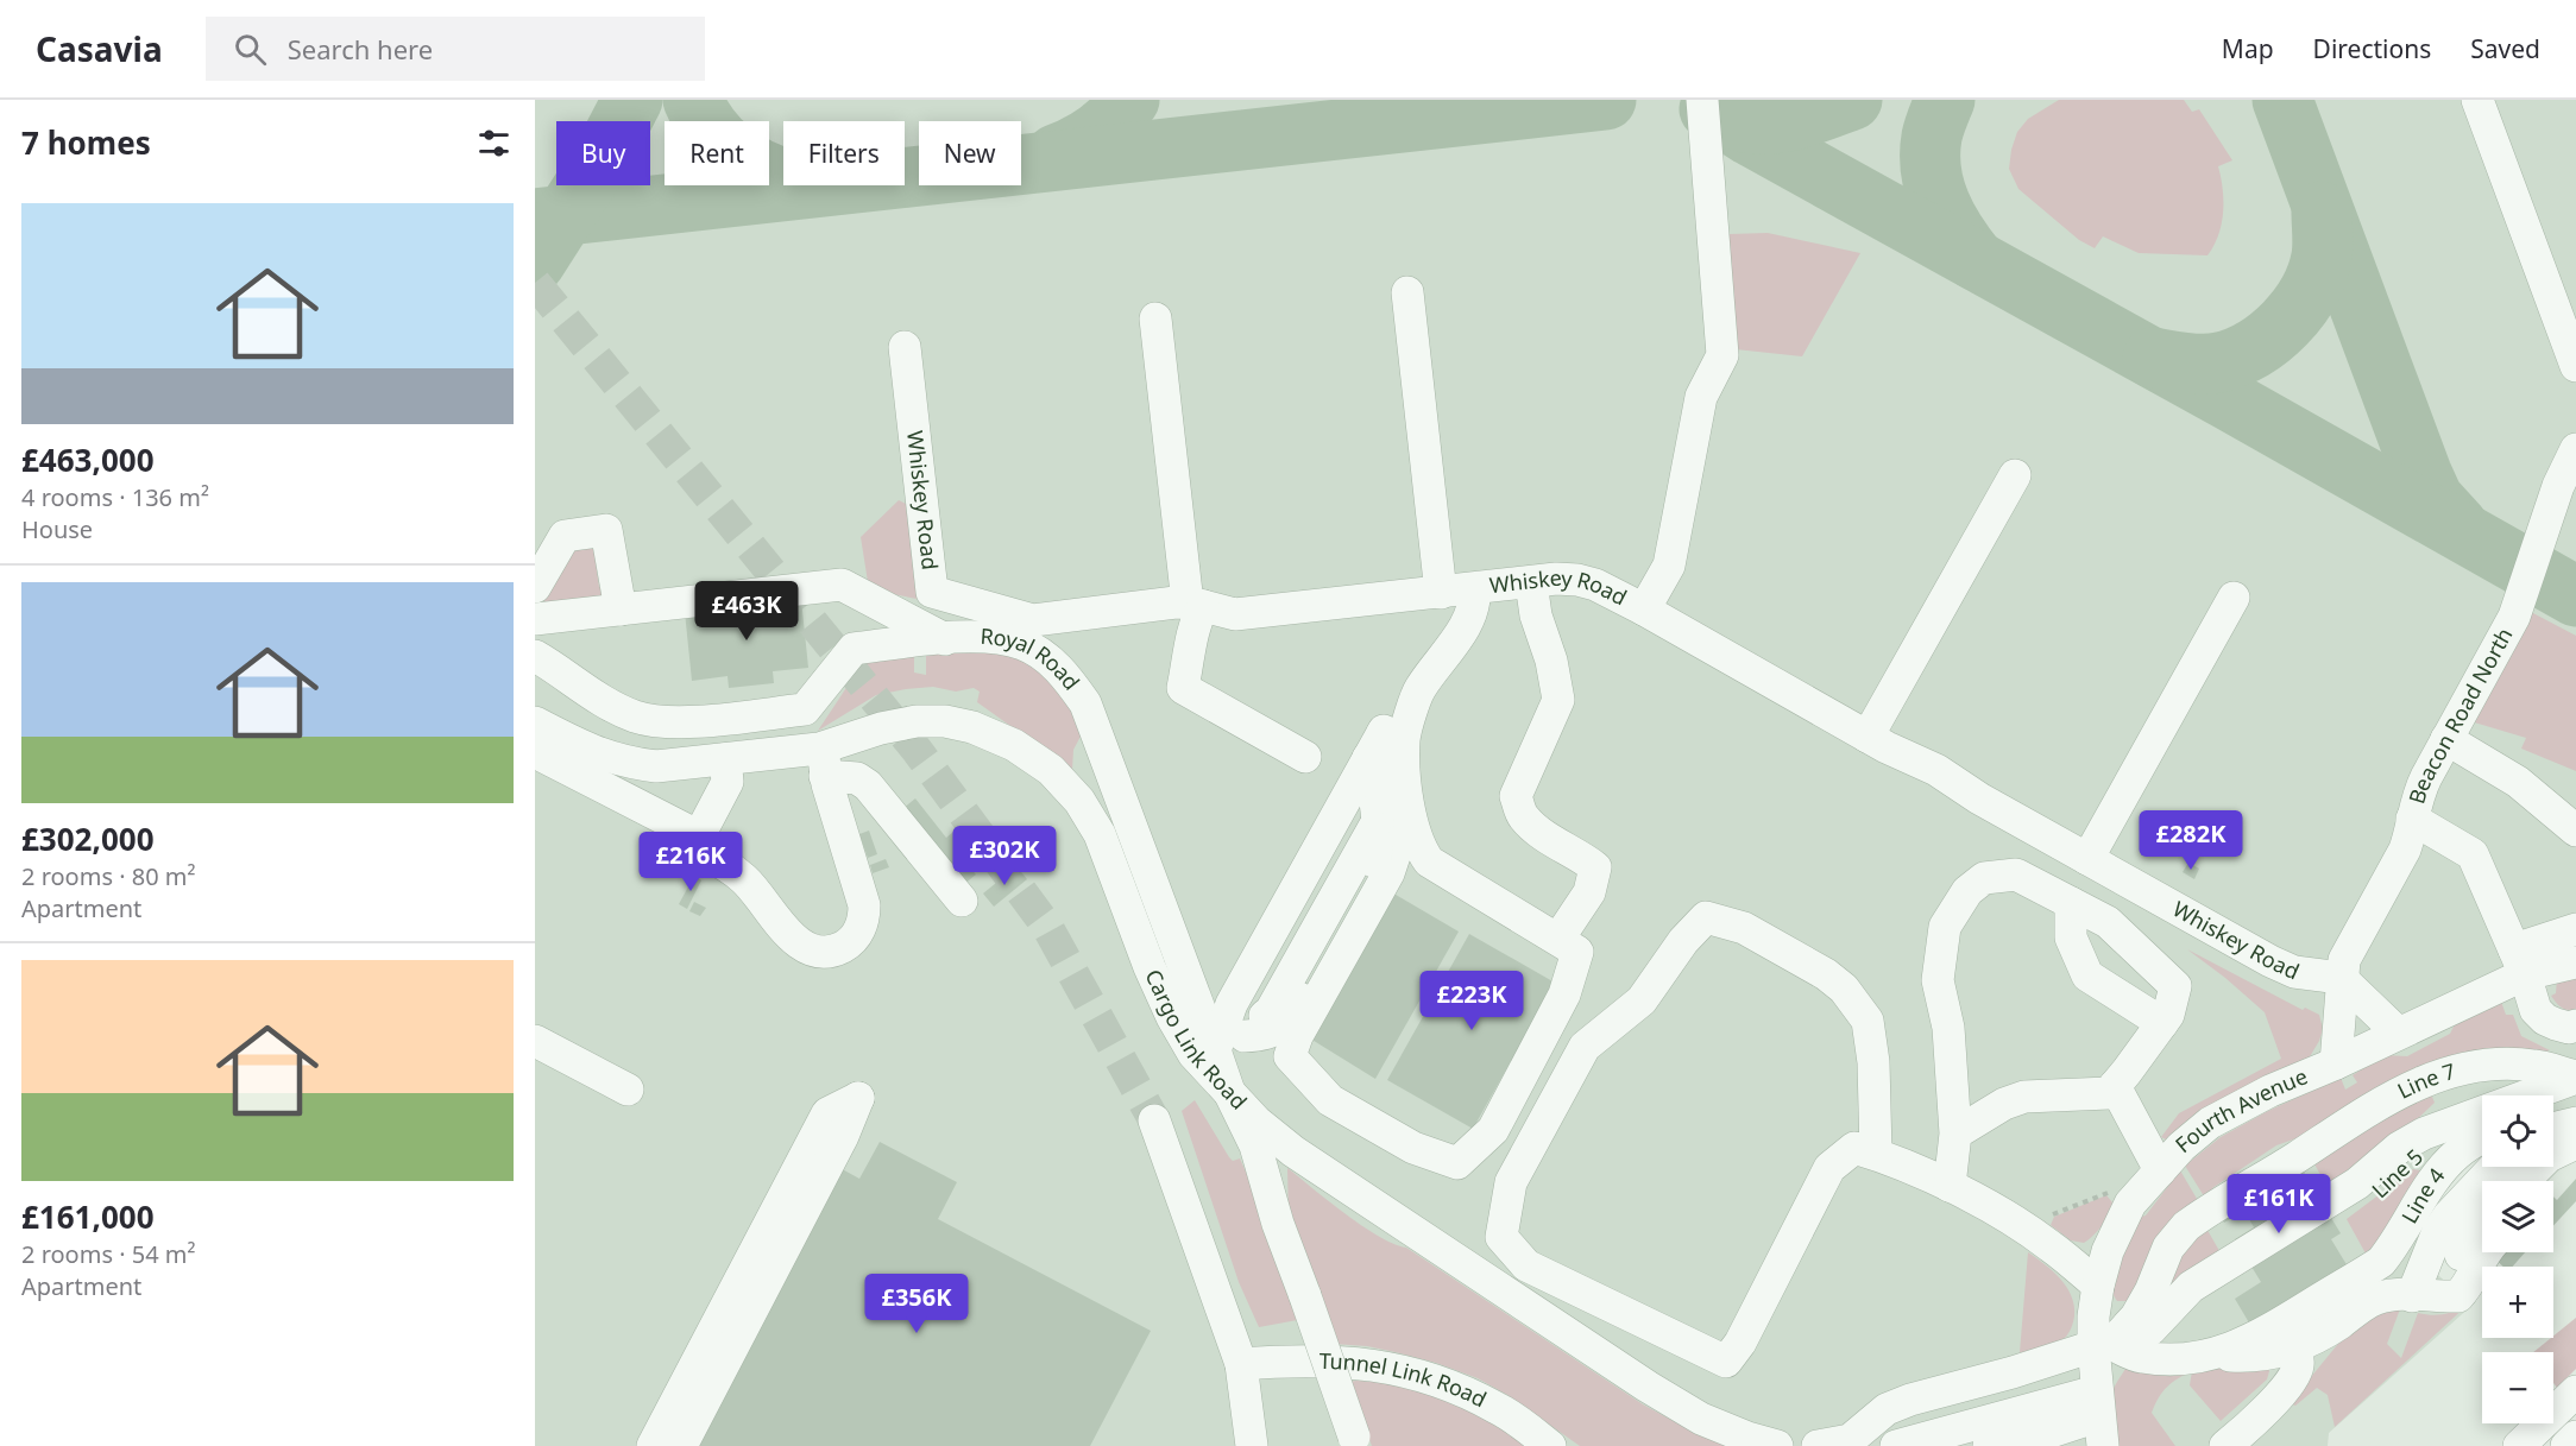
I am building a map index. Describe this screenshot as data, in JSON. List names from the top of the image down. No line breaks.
{"streets":{"street":["Whiskey Road","Royal Road","Beacon Road North","Cargo Link Road","Line 7","Fourth Avenue","Line 5","Line 4","Tunnel Link Road"]},"crossings":[["Whiskey Road","Beacon Road North"],["Royal Road","Cargo Link Road"],["Beacon Road North","Fourth Avenue"],["Line 7","Fourth Avenue"],["Line 7","Line 5"],["Fourth Avenue","Line 5"]],"page":{"header":"Casavia","search":"Search here","nav":["Map","Directions","Saved"],"heading":"7 homes","chip":["Buy","Rent","Filters","New"],"list":[{"name":"£463,000","note":"4 rooms · 136 m² · House"},{"name":"£302,000","note":"2 rooms · 80 m² · Apartment"},{"name":"£161,000","note":"2 rooms · 54 m² · Apartment"}],"price":["£463K","£282K","£302K","£216K","£223K","£161K","£356K"],"map_buttons":["+","−"]}}
